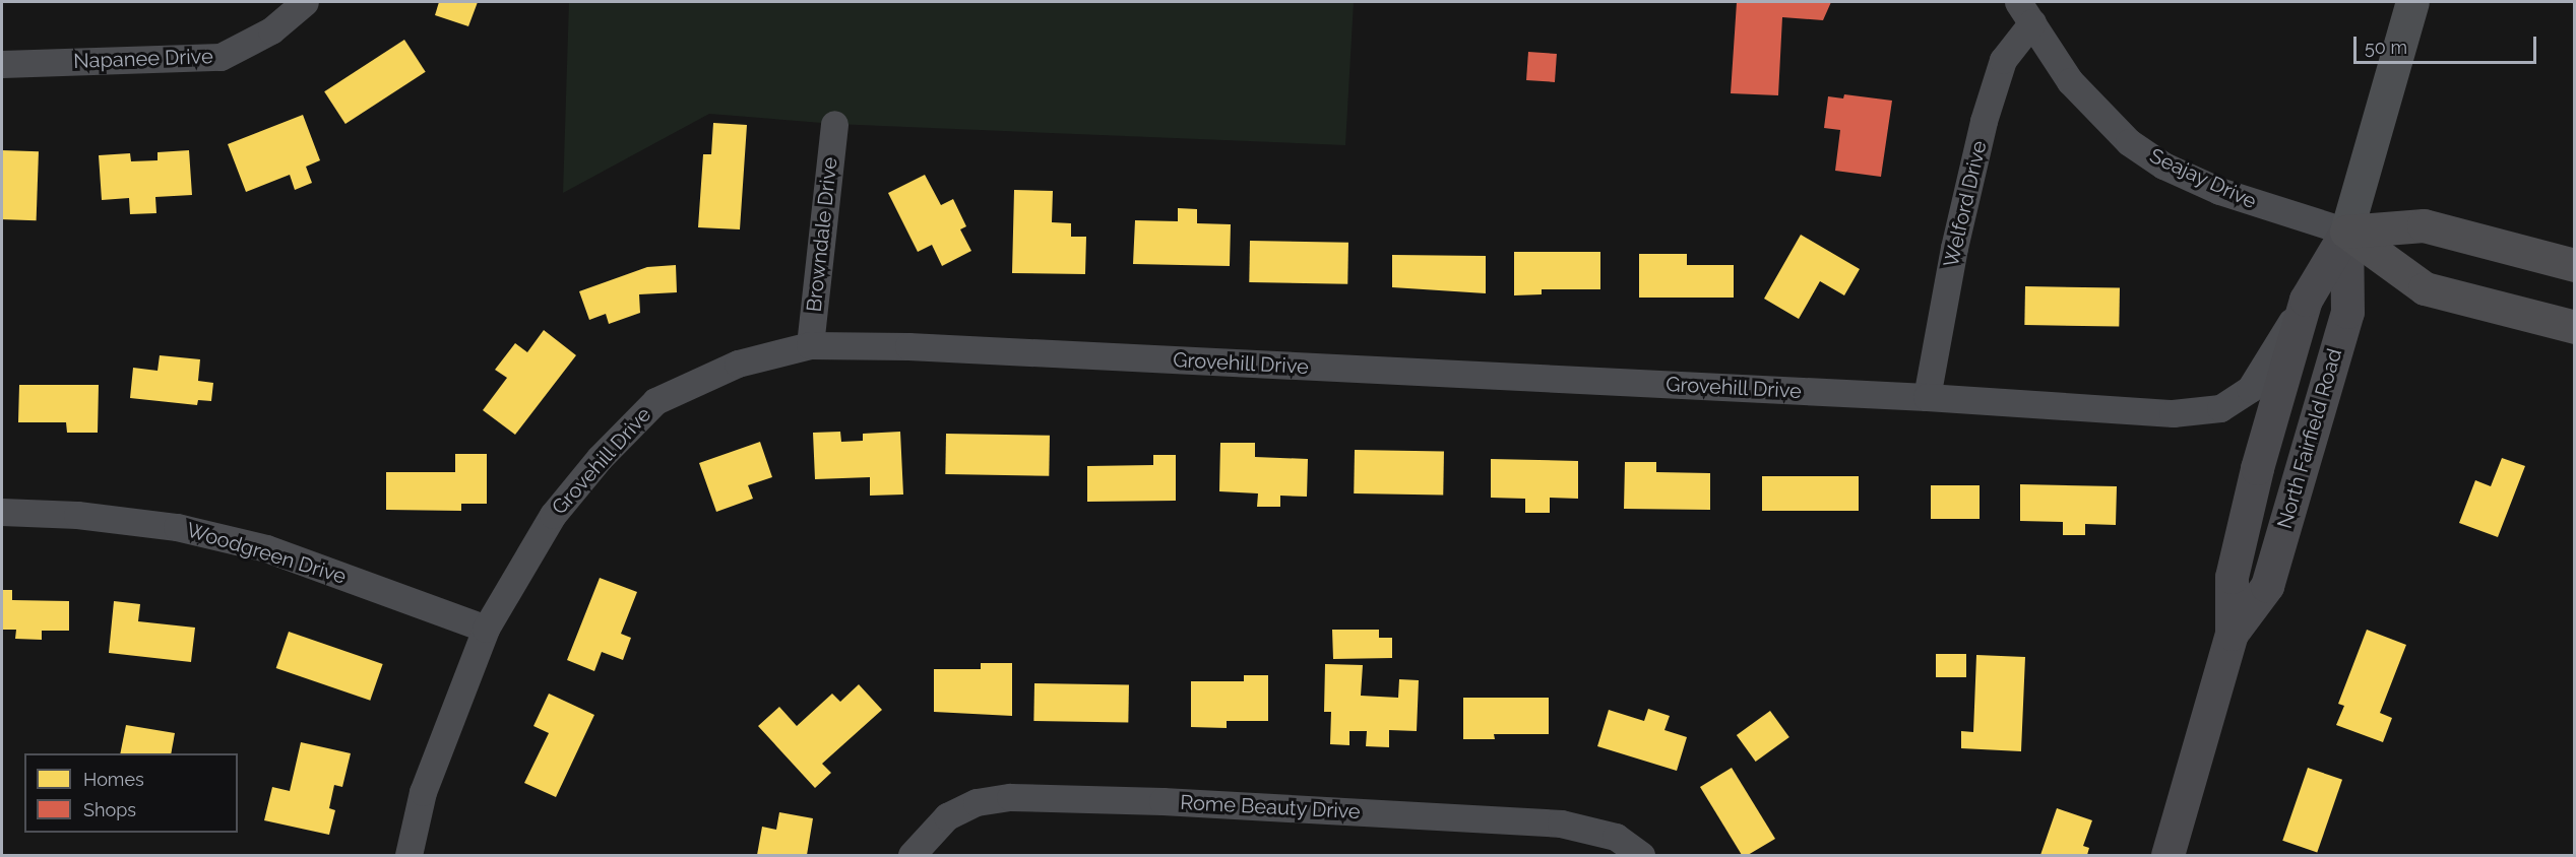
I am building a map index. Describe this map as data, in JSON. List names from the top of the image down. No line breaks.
{"streets":{"main road":["North Fairfield Road"],"street":["Napanee Drive","Seajay Drive","Welford Drive","Browndale Drive","Grovehill Drive","Woodgreen Drive","Rome Beauty Drive"]},"crossings":[["Seajay Drive","Welford Drive"],["Seajay Drive","North Fairfield Road"],["Welford Drive","Grovehill Drive"],["Browndale Drive","Grovehill Drive"],["Grovehill Drive","North Fairfield Road"],["Grovehill Drive","Woodgreen Drive"]],"legend":["Homes","Shops"],"scale_bar":"50 m"}
